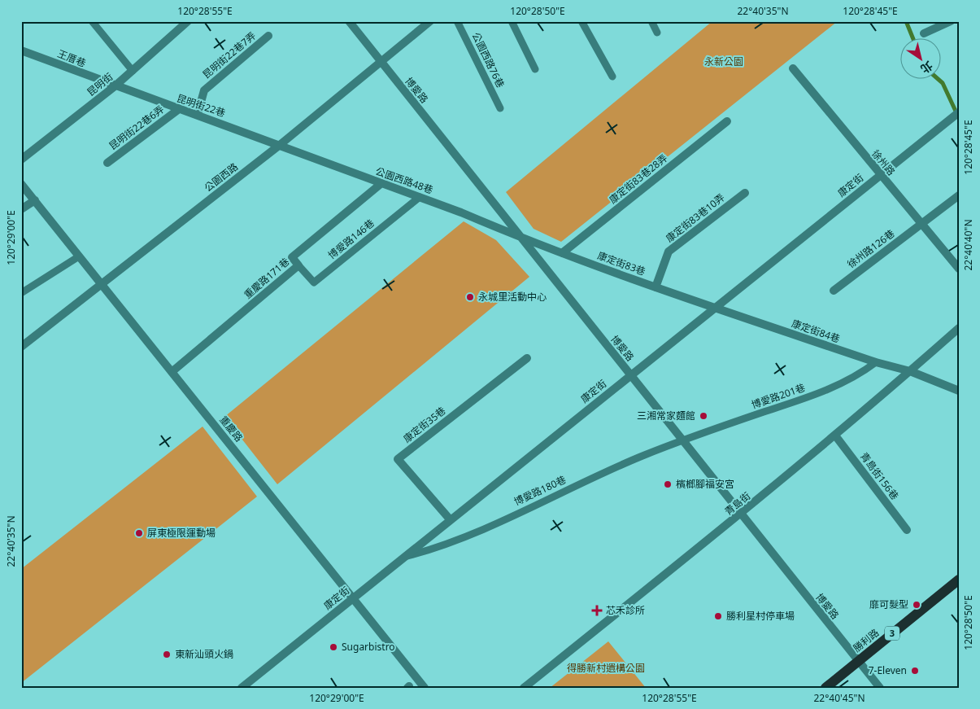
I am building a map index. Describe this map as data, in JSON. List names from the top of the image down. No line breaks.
{"streets":{"main road":["3","勝利路"],"street":["昆明街22巷7弄","王厝巷","昆明街","博愛路","昆明街22巷","昆明街22巷6弄","徐州路","公園西路","康定街83巷28弄","公園西路48巷","康定街","康定街83巷10弄","徐州路126巷","康定街83巷","重慶路171巷","康定街84巷","康定街35巷","重慶路","青島街156巷","青島街"],"lane":["公園西路76巷","博愛路146巷","博愛路201巷","博愛路180巷"]},"crossings":[["昆明街22巷7弄","昆明街22巷"],["王厝巷","昆明街"],["王厝巷","昆明街22巷"],["昆明街","昆明街22巷"],["博愛路","公園西路"],["博愛路","公園西路48巷"],["博愛路","康定街"],["博愛路","康定街83巷"],["博愛路","博愛路201巷"],["博愛路","博愛路180巷"],["博愛路","青島街"],["博愛路","勝利路"],["昆明街22巷","昆明街22巷6弄"],["昆明街22巷","公園西路"],["昆明街22巷","公園西路48巷"],["徐州路","康定街"],["徐州路","徐州路126巷"],["公園西路","公園西路48巷"],["公園西路","重慶路"],["康定街83巷28弄","康定街83巷"],["公園西路48巷","博愛路146巷"],["公園西路48巷","康定街83巷"],["公園西路48巷","重慶路171巷"],["康定街","康定街83巷"],["康定街","康定街84巷"],["康定街","康定街35巷"],["康定街","重慶路"],["康定街","博愛路180巷"],["康定街83巷10弄","康定街83巷"],["博愛路146巷","重慶路171巷"],["康定街83巷","康定街84巷"],["重慶路171巷","重慶路"],["康定街84巷","博愛路201巷"],["康定街84巷","青島街"],["博愛路201巷","博愛路180巷"],["青島街156巷","青島街"]],"parks":["永新公園","得勝新村遺構公園"],"places":{"other":["永城里活動中心","三湘常家麵館","檳榔腳福安宮","屏東極限運動場","靡可髮型","勝利星村停車場","Sugarbistro","東新汕頭火鍋","7-Eleven"],"health":["芯禾診所"]},"north":"bottom right","coordinates":["120°28'55\"E","120°28'50\"E","22°40'35\"N","120°28'45\"E","120°29'00\"E","22°40'40\"N","22°40'45\"N"]}
